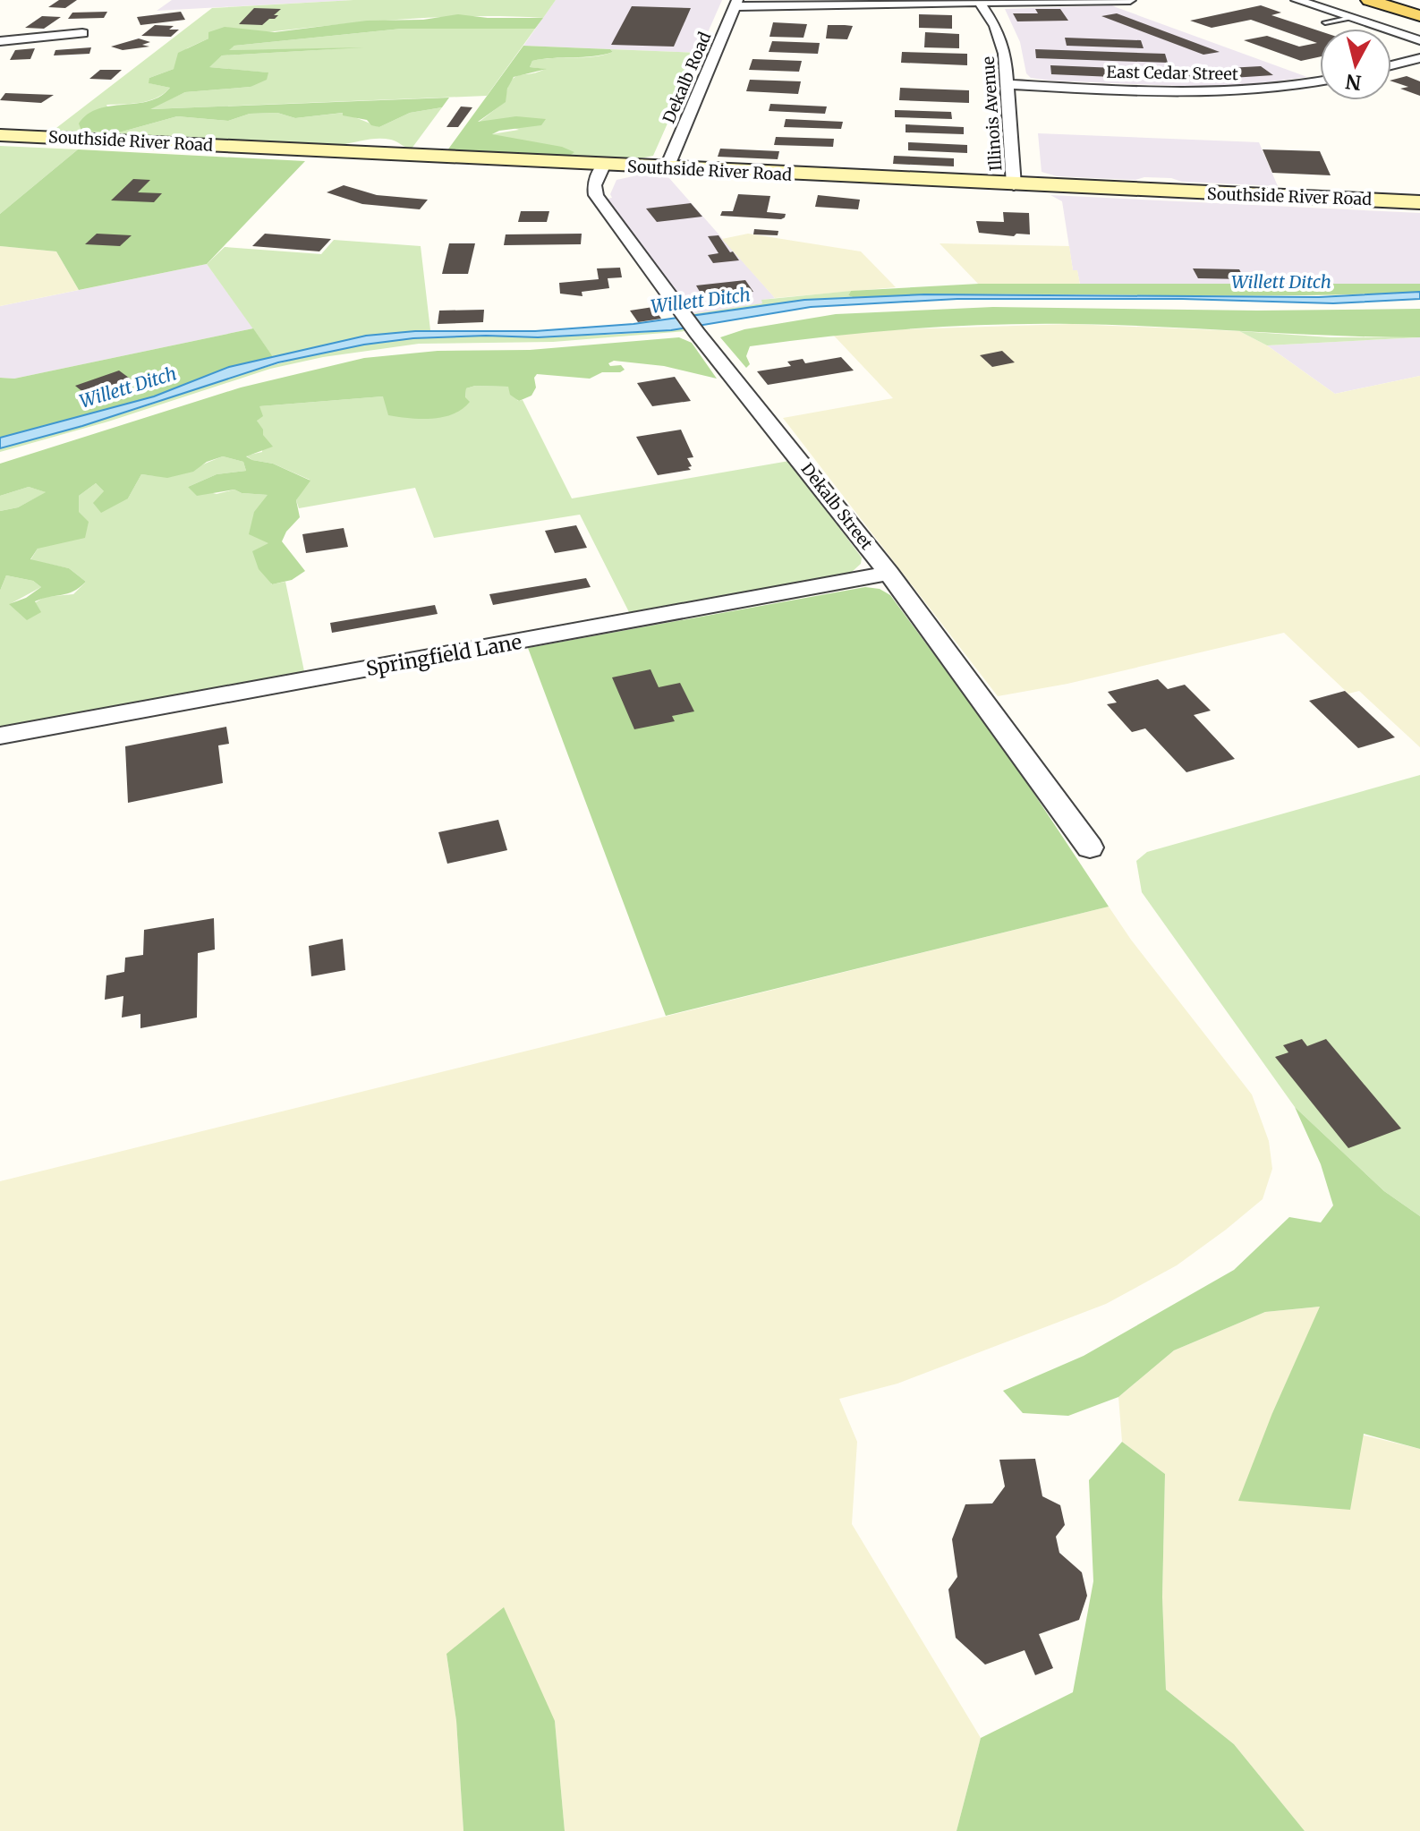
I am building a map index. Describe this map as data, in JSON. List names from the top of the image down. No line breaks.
{"streets":{"main road":["Southside River Road"],"street":["East Cedar Street","Dekalb Road","Illinois Avenue","Dekalb Street","Springfield Lane"]},"crossings":[["East Cedar Street","Illinois Avenue"],["Dekalb Road","Southside River Road"],["Illinois Avenue","Southside River Road"],["Southside River Road","Dekalb Street"],["Dekalb Street","Springfield Lane"]],"water":["Willett Ditch"],"north":"bottom"}
